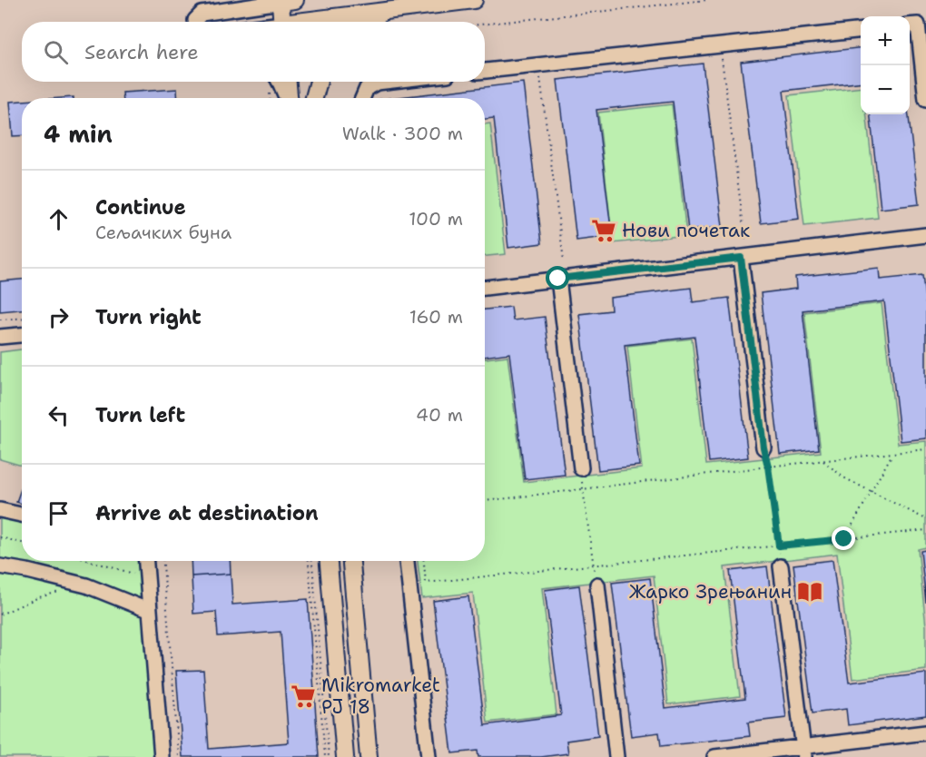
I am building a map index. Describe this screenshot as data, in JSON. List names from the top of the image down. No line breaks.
{"places":{"supermarket":["Нови почетак","Mikromarket PJ 18"],"library":["Жарко Зрењанин"]},"page":{"map_buttons":["+","−"],"search":"Search here","heading":["4 min","Walk · 300 m"],"list":[["Continue","Сељачких буна","100 m"],["Turn right","160 m"],["Turn left","40 m"],"Arrive at destination"]}}
